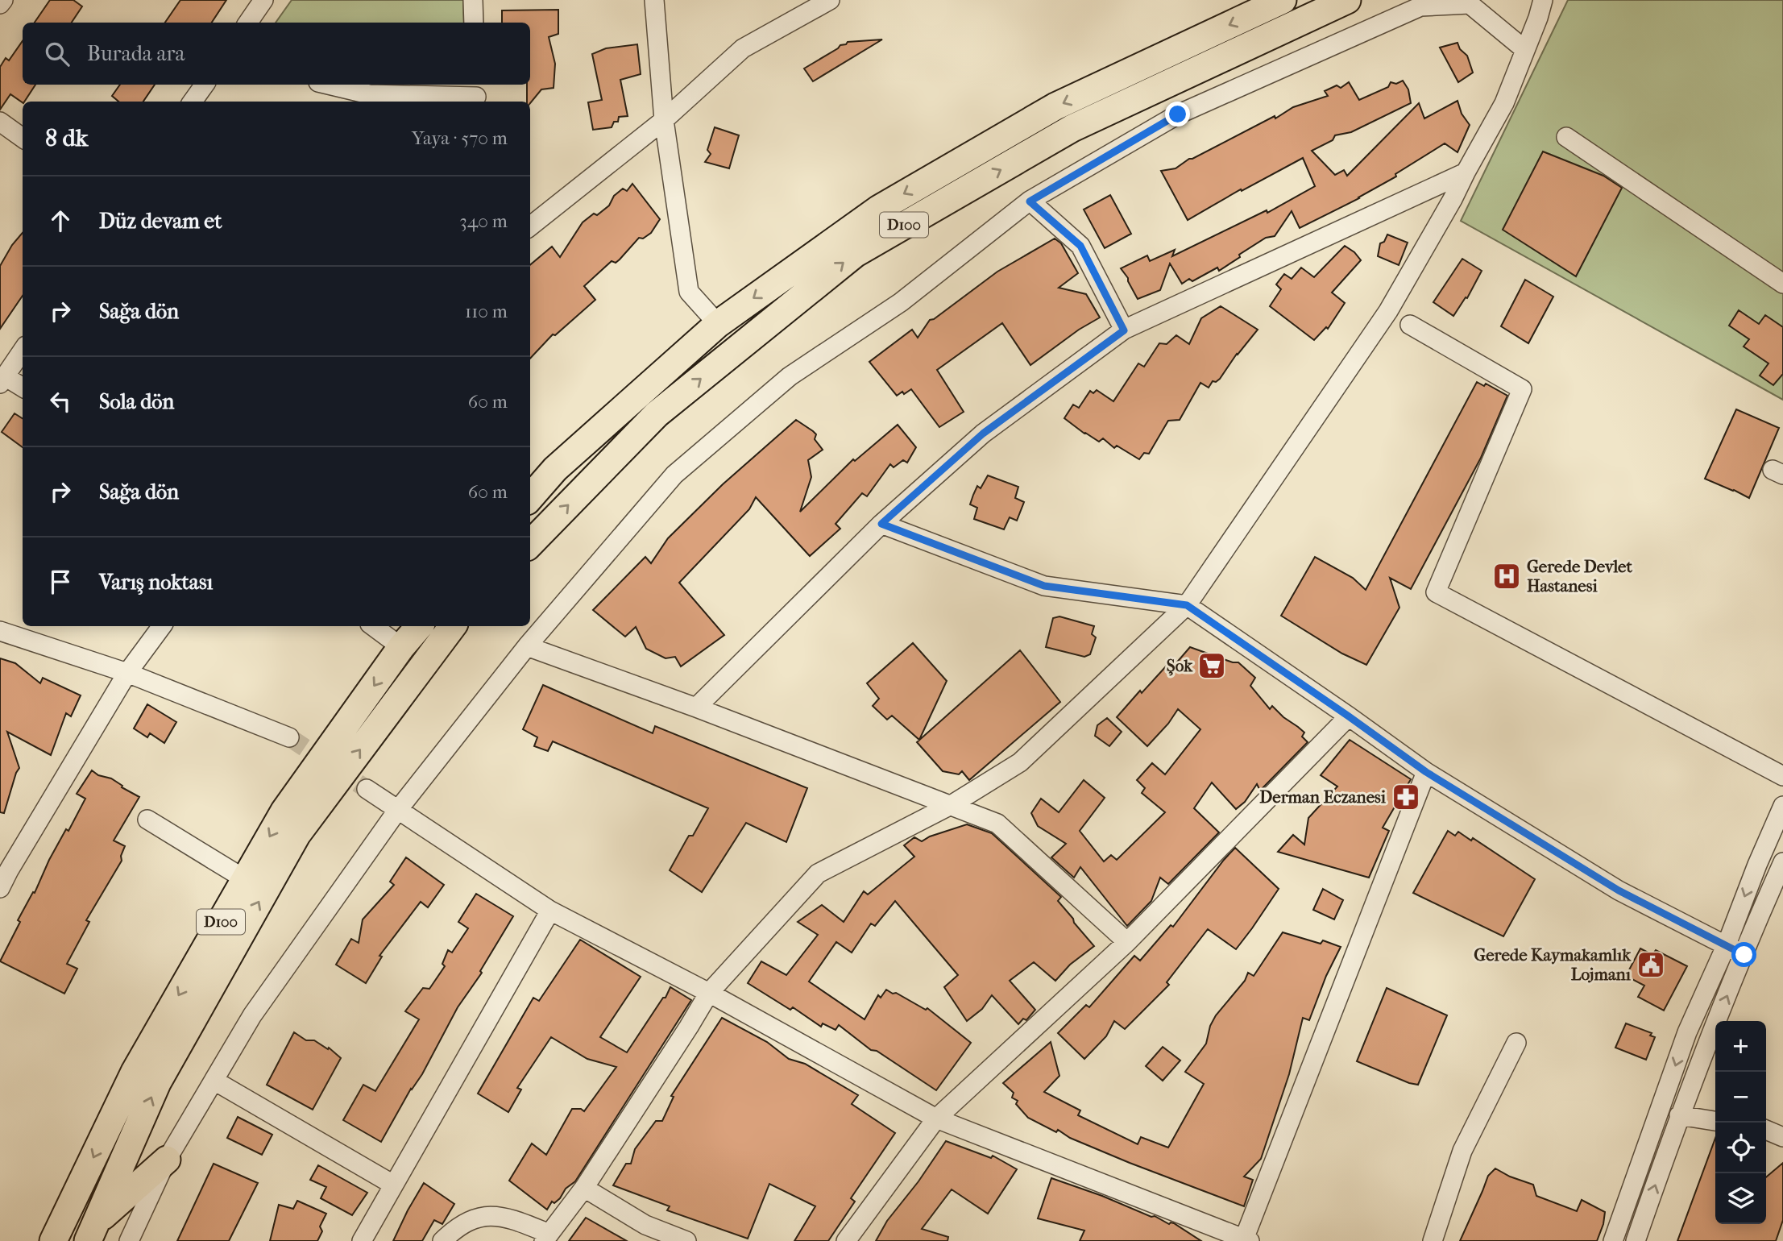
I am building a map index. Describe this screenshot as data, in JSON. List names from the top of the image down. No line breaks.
{"streets":{"highway":["D100"]},"places":{"hospital":["Gerede Devlet Hastanesi"],"supermarket":["Şok"],"pharmacy":["Derman Eczanesi"],"public building":["Gerede Kaymakamlık Lojmanı"]},"page":{"search":"Burada ara","heading":["8 dk","Yaya · 570 m"],"list":[["Düz devam et","340 m"],["Sağa dön","110 m"],["Sola dön","60 m"],["Sağa dön","60 m"],"Varış noktası"],"map_buttons":["+","−"]}}
